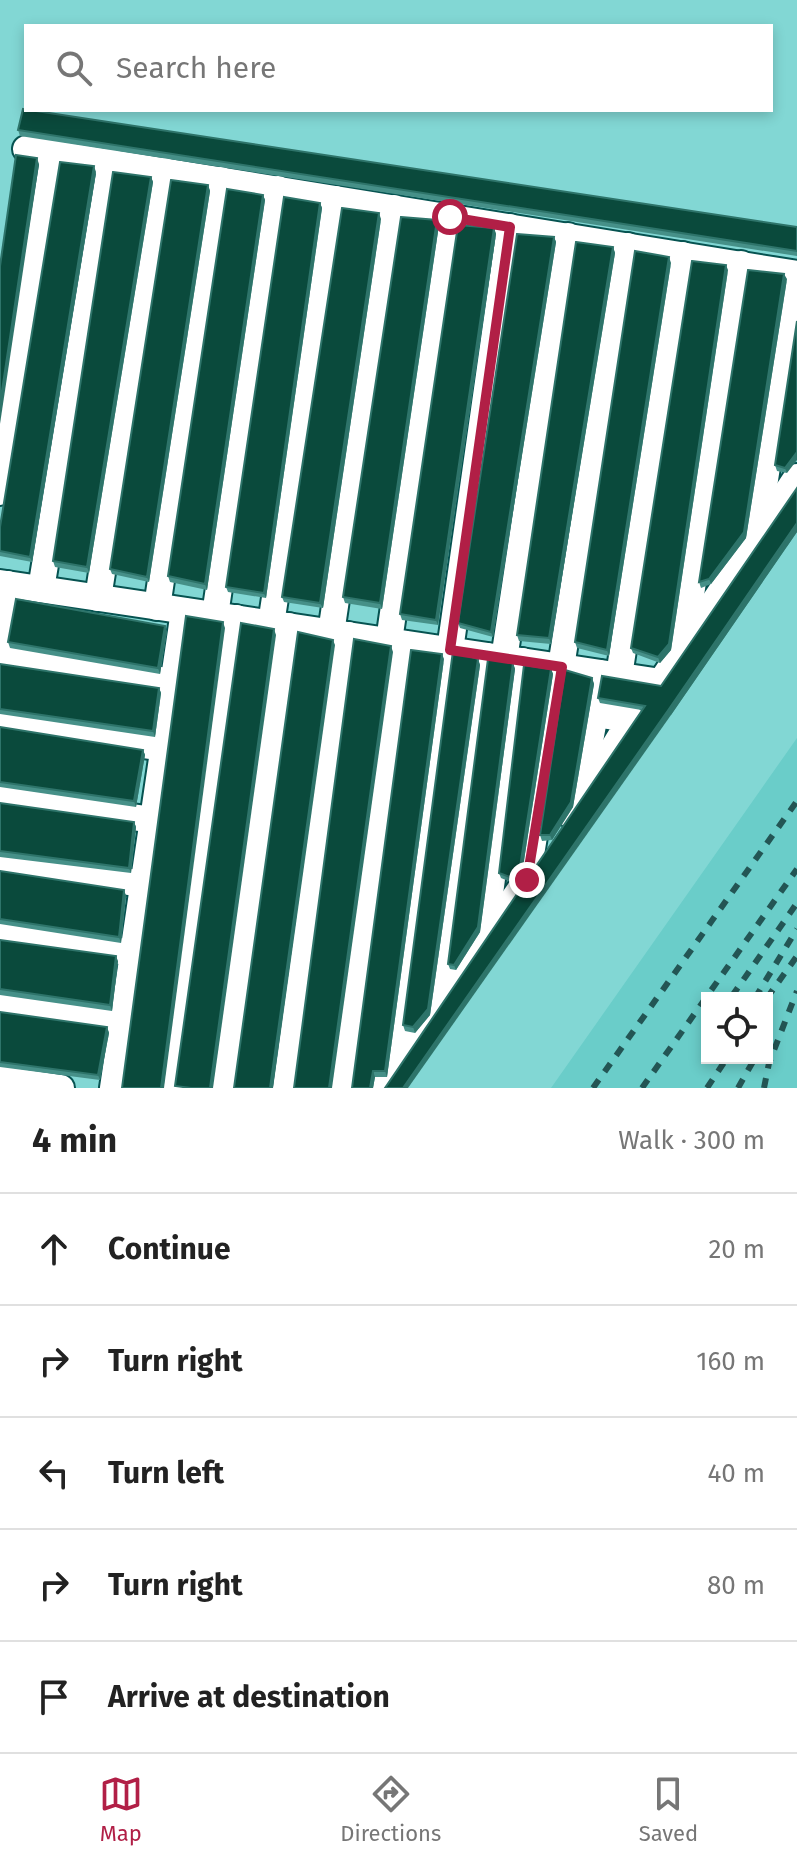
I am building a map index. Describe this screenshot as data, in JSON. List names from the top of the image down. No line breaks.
{"page":{"search":"Search here","heading":["4 min","Walk · 300 m"],"list":[["Continue","20 m"],["Turn right","160 m"],["Turn left","40 m"],["Turn right","80 m"],"Arrive at destination"],"nav":["Map","Directions","Saved"]}}
